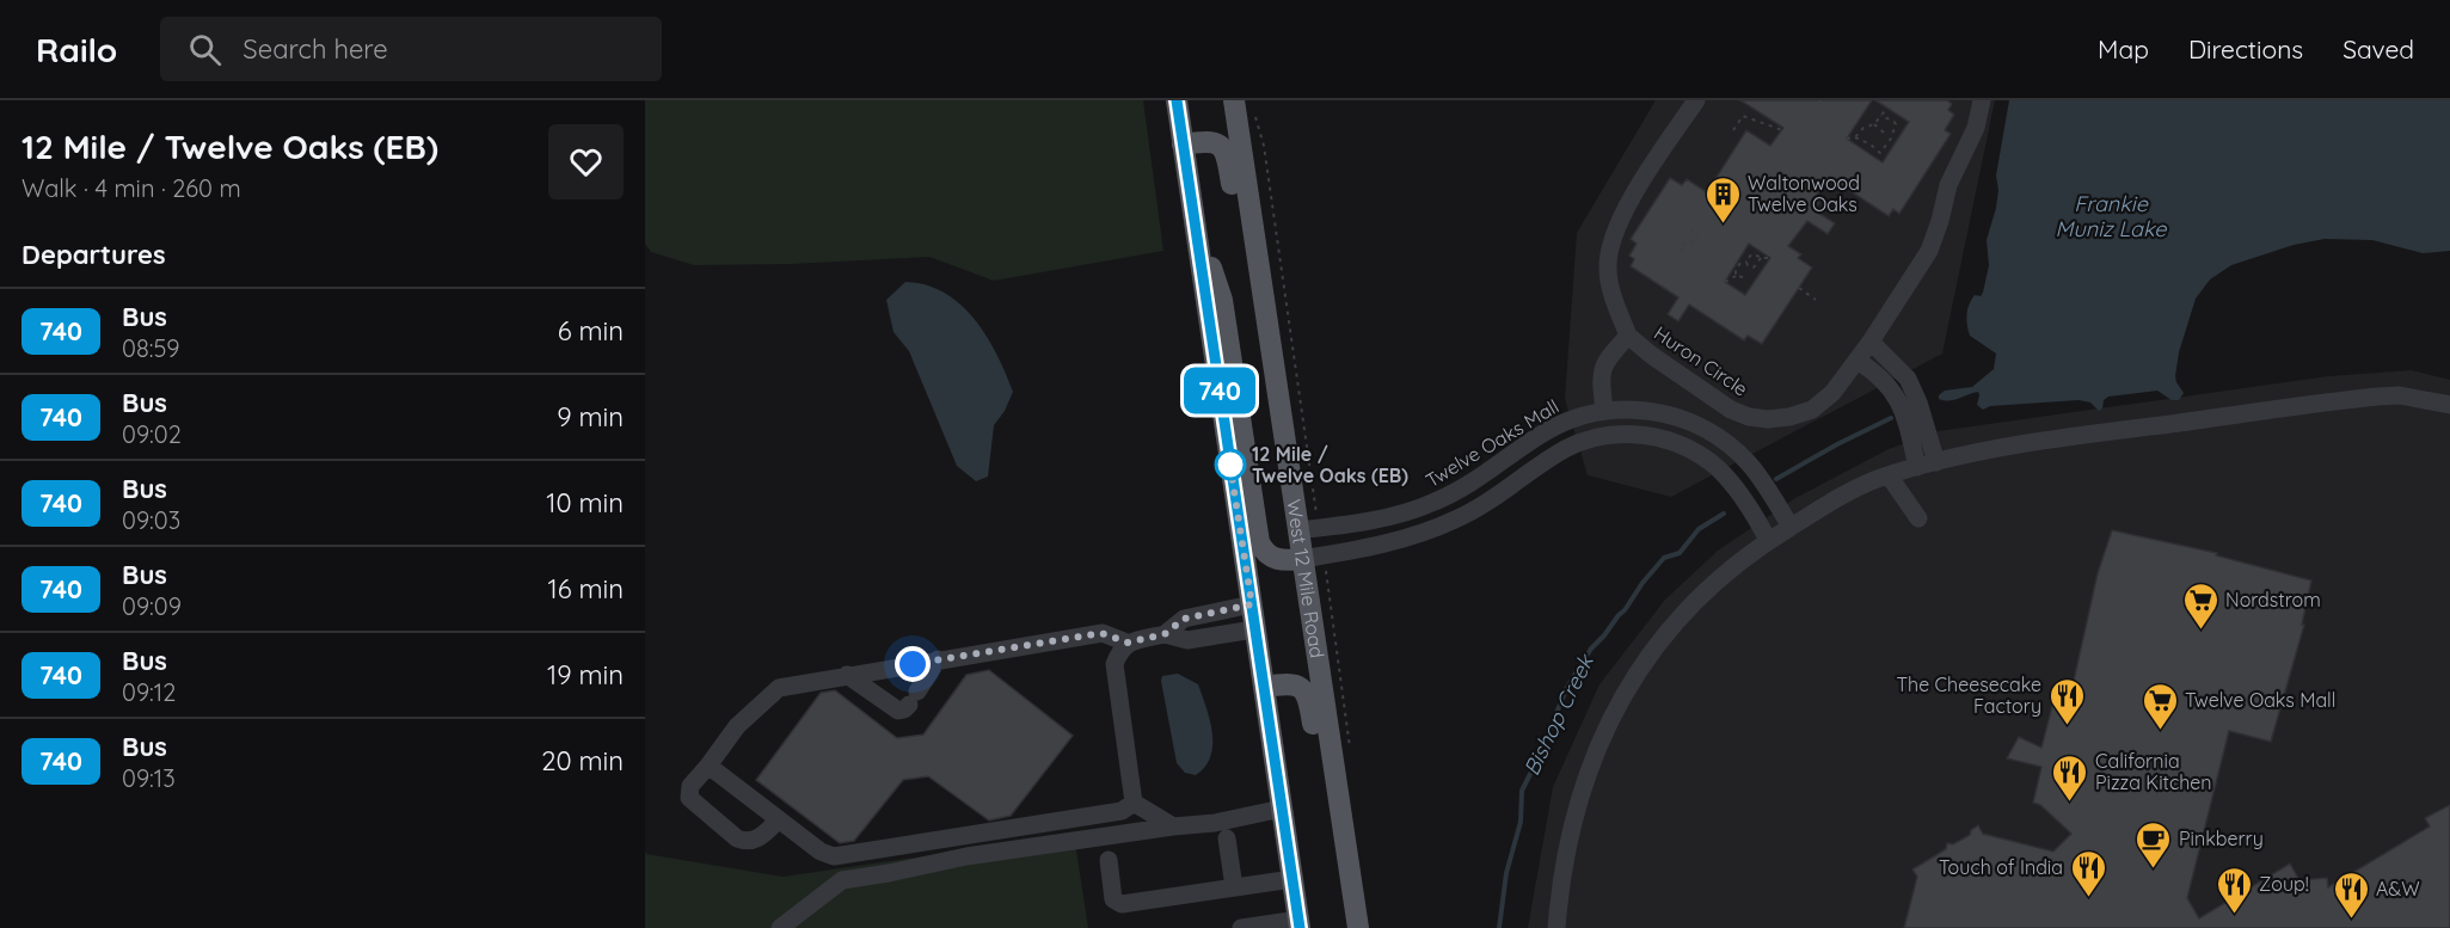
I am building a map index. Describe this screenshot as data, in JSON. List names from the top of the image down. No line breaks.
{"streets":{"main road":["West 12 Mile Road"],"street":["Huron Circle","Twelve Oaks Mall"]},"crossings":[["Huron Circle","Twelve Oaks Mall"],["Twelve Oaks Mall","West 12 Mile Road"]],"water":["Frankie Muniz Lake","Bishop Creek"],"places":{"building":["Waltonwood Twelve Oaks"],"other":["12 Mile / Twelve Oaks (EB)"],"supermarket":["Nordstrom","Twelve Oaks Mall"],"restaurant":["The Cheesecake Factory","California Pizza Kitchen","Touch of India","Zoup!","A&W"],"cafe":["Pinkberry"]},"lines":["bus line 740"],"page":{"header":"Railo","search":"Search here","nav":["Map","Directions","Saved"],"heading":[["12 Mile / Twelve Oaks (EB)","Walk · 4 min · 260 m"],"Departures"],"on_map":"740","list":[{"mark":"740","name":"Bus","note":"08:59","value":"6 min"},{"mark":"740","name":"Bus","note":"09:02","value":"9 min"},{"mark":"740","name":"Bus","note":"09:03","value":"10 min"},{"mark":"740","name":"Bus","note":"09:09","value":"16 min"},{"mark":"740","name":"Bus","note":"09:12","value":"19 min"},{"mark":"740","name":"Bus","note":"09:13","value":"20 min"}]}}
